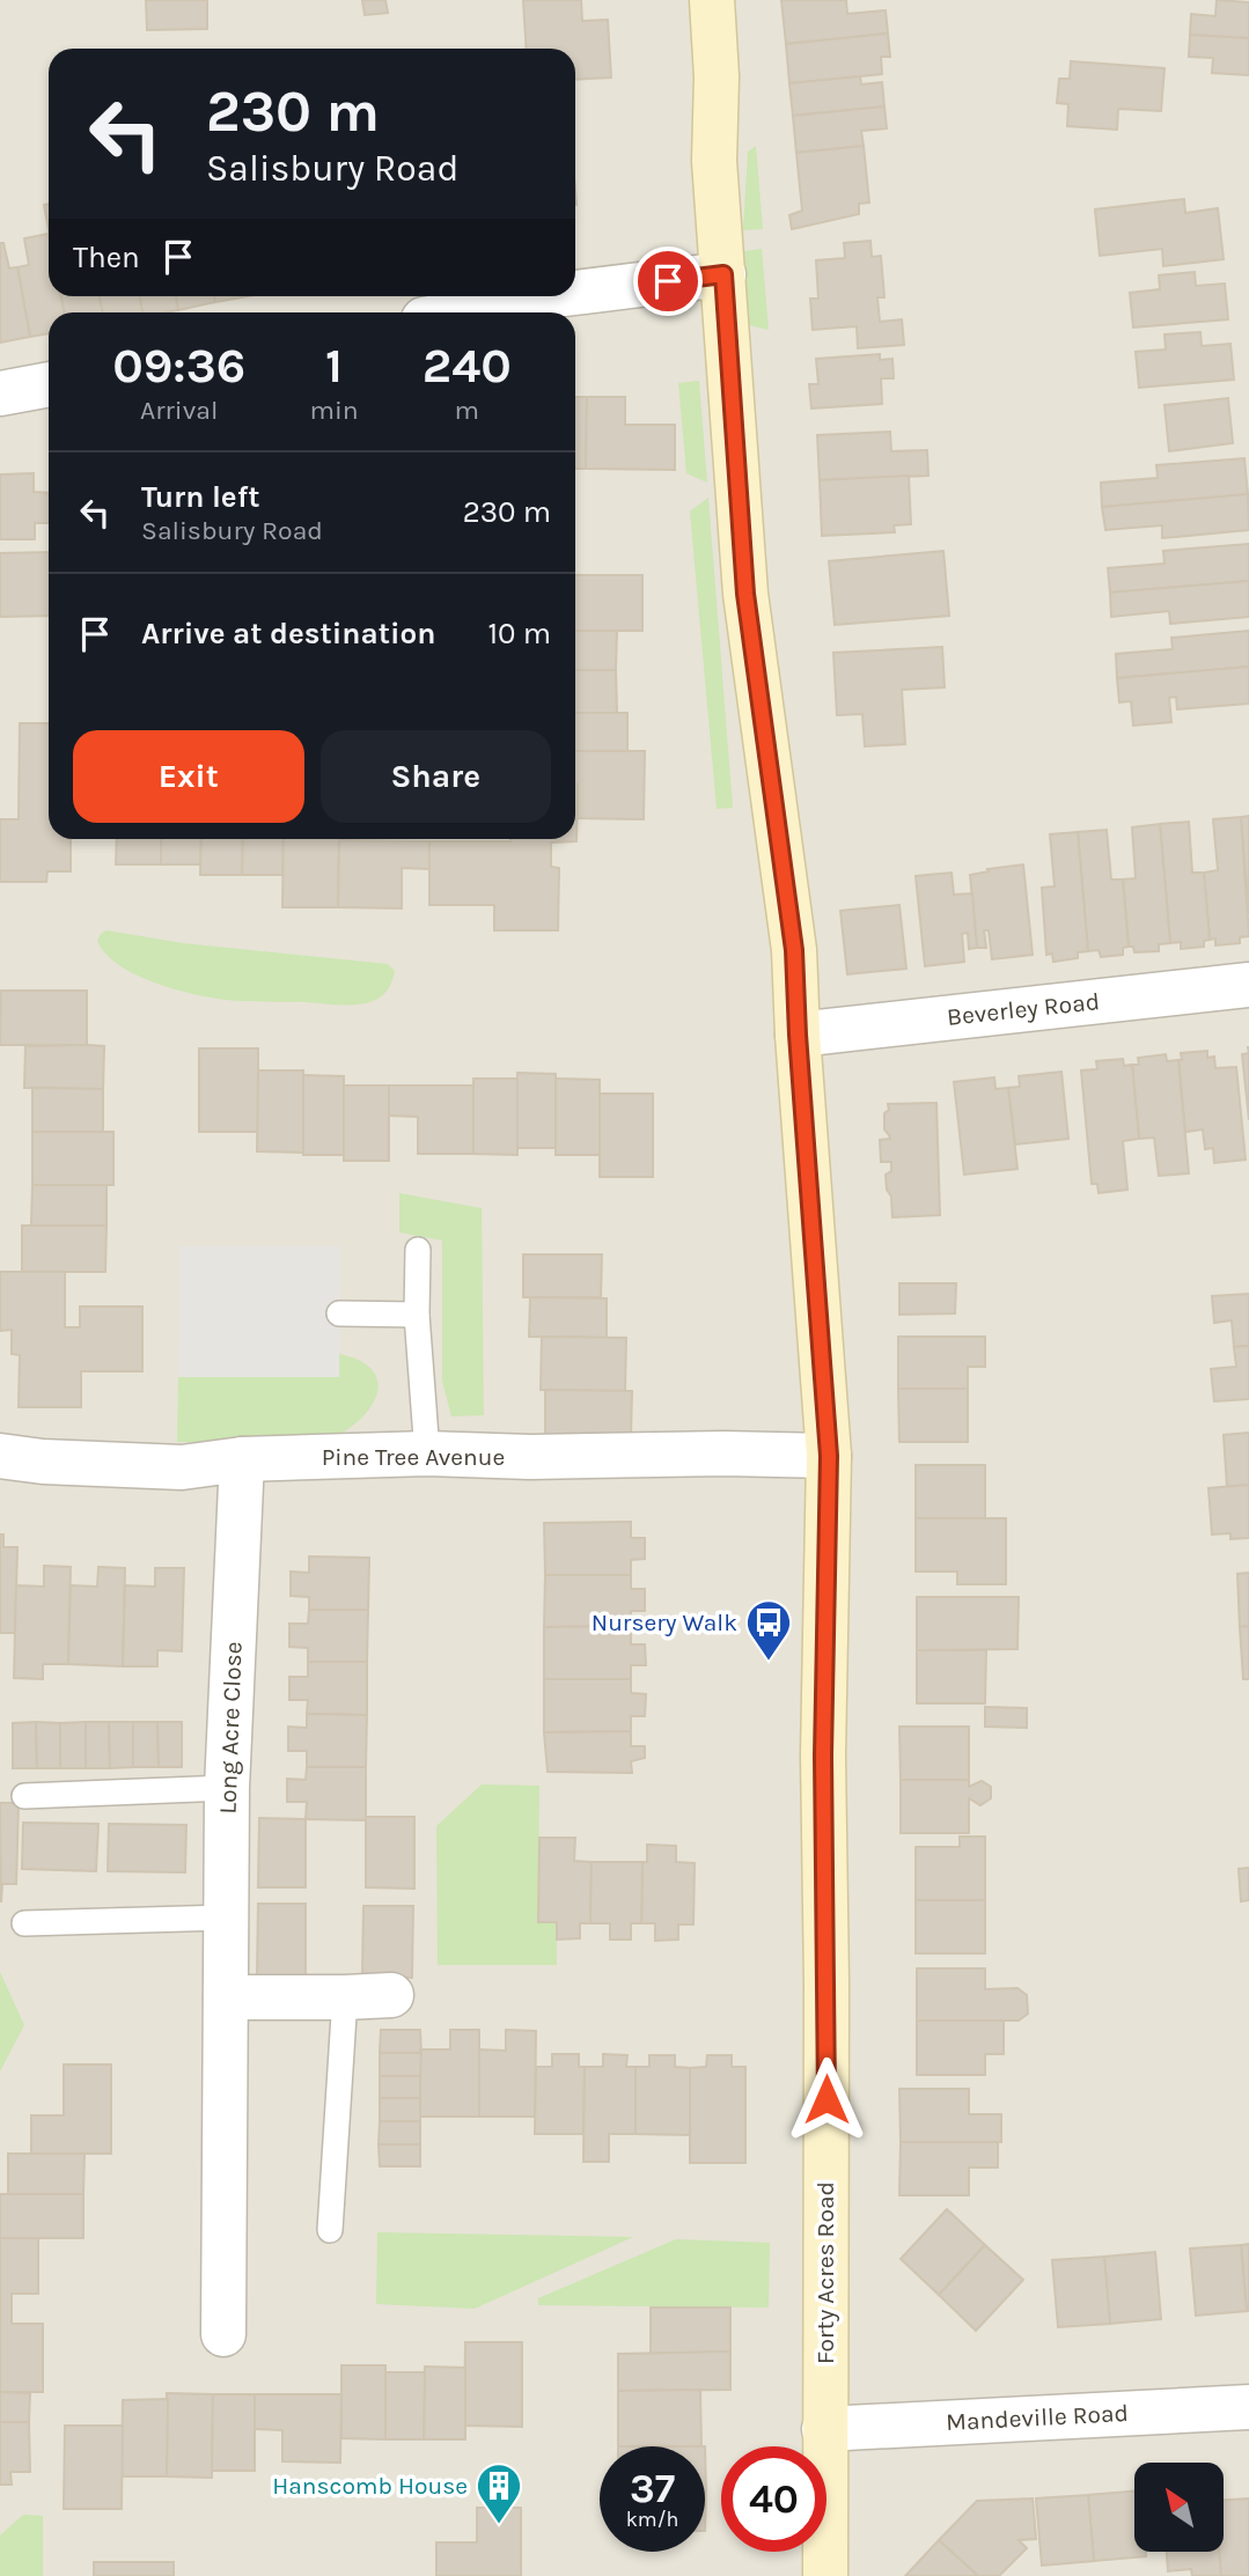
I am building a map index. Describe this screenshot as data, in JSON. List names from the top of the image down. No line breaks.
{"streets":{"street":["Beverley Road","Pine Tree Avenue","Long Acre Close","Forty Acres Road","Mandeville Road"]},"crossings":[["Beverley Road","Forty Acres Road"],["Pine Tree Avenue","Long Acre Close"],["Pine Tree Avenue","Forty Acres Road"],["Forty Acres Road","Mandeville Road"]],"places":{"bus stop":["Nursery Walk"],"building":["Hanscomb House"]},"north":"top left","page":{"turn":["230 m","Salisbury Road"],"then":"Then","eta":["09:36","Arrival","1","min","240","m"],"list":[{"name":"Turn left","note":"Salisbury Road","value":"230 m"},{"name":"Arrive at destination","value":"10 m"}],"buttons":["Exit","Share"],"speed":"37 km/h","limit":"40"}}
